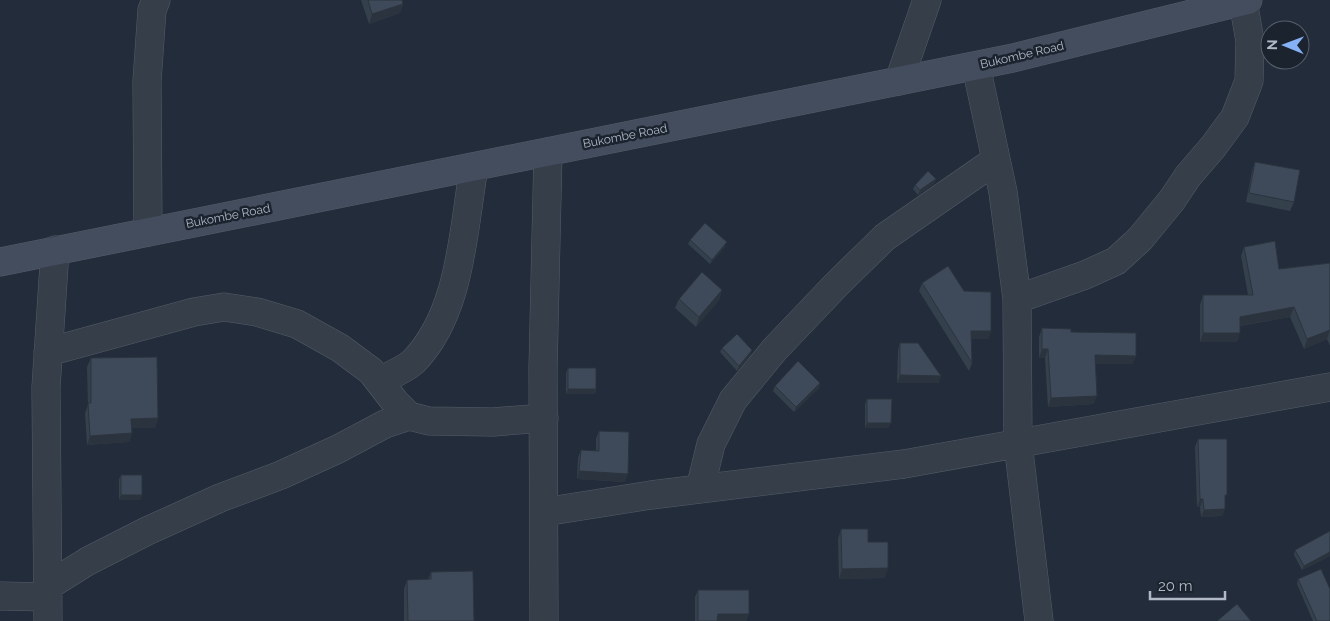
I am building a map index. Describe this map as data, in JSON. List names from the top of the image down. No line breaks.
{"streets":{"main road":["Bukombe Road"]},"scale_bar":"20 m","north":"left"}
